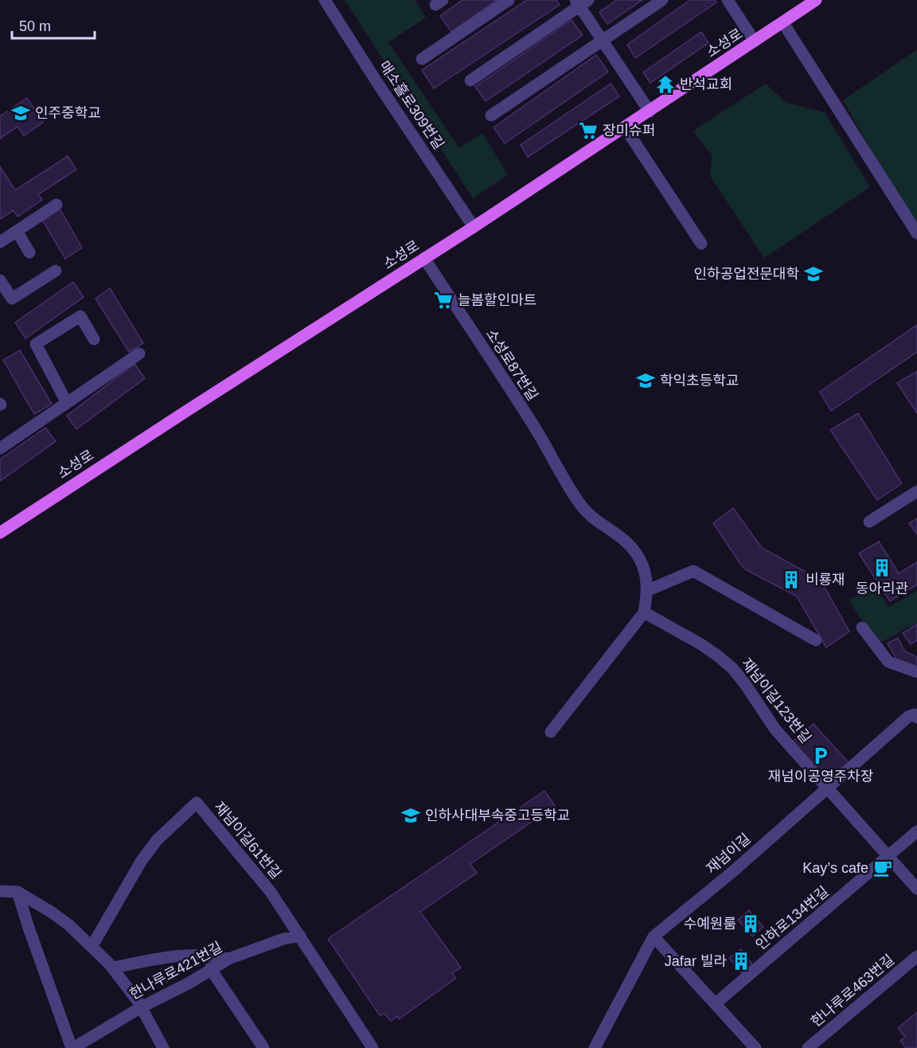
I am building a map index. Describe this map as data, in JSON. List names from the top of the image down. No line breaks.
{"streets":{"main road":["소성로"],"street":["매소홀로309번길","소성로87번길","재넘이길123번길","재넘이길61번길","재넘이길","인하로134번길","한나루로421번길","한나루로463번길"]},"crossings":[["소성로","매소홀로309번길"],["소성로","소성로87번길"],["재넘이길123번길","재넘이길"],["재넘이길123번길","인하로134번길"],["재넘이길61번길","한나루로421번길"]],"places":{"temple":["반석교회"],"school or university":["인주중학교","인하공업전문대학","학익초등학교","인하사대부속중고등학교"],"supermarket":["장미슈퍼","늘봄할인마트"],"building":["동아리관","비룡재","수예원룸","Jafar 빌라"],"parking":["재넘이공영주차장"],"cafe":["Kay’s cafe"]},"scale_bar":"50 m"}
